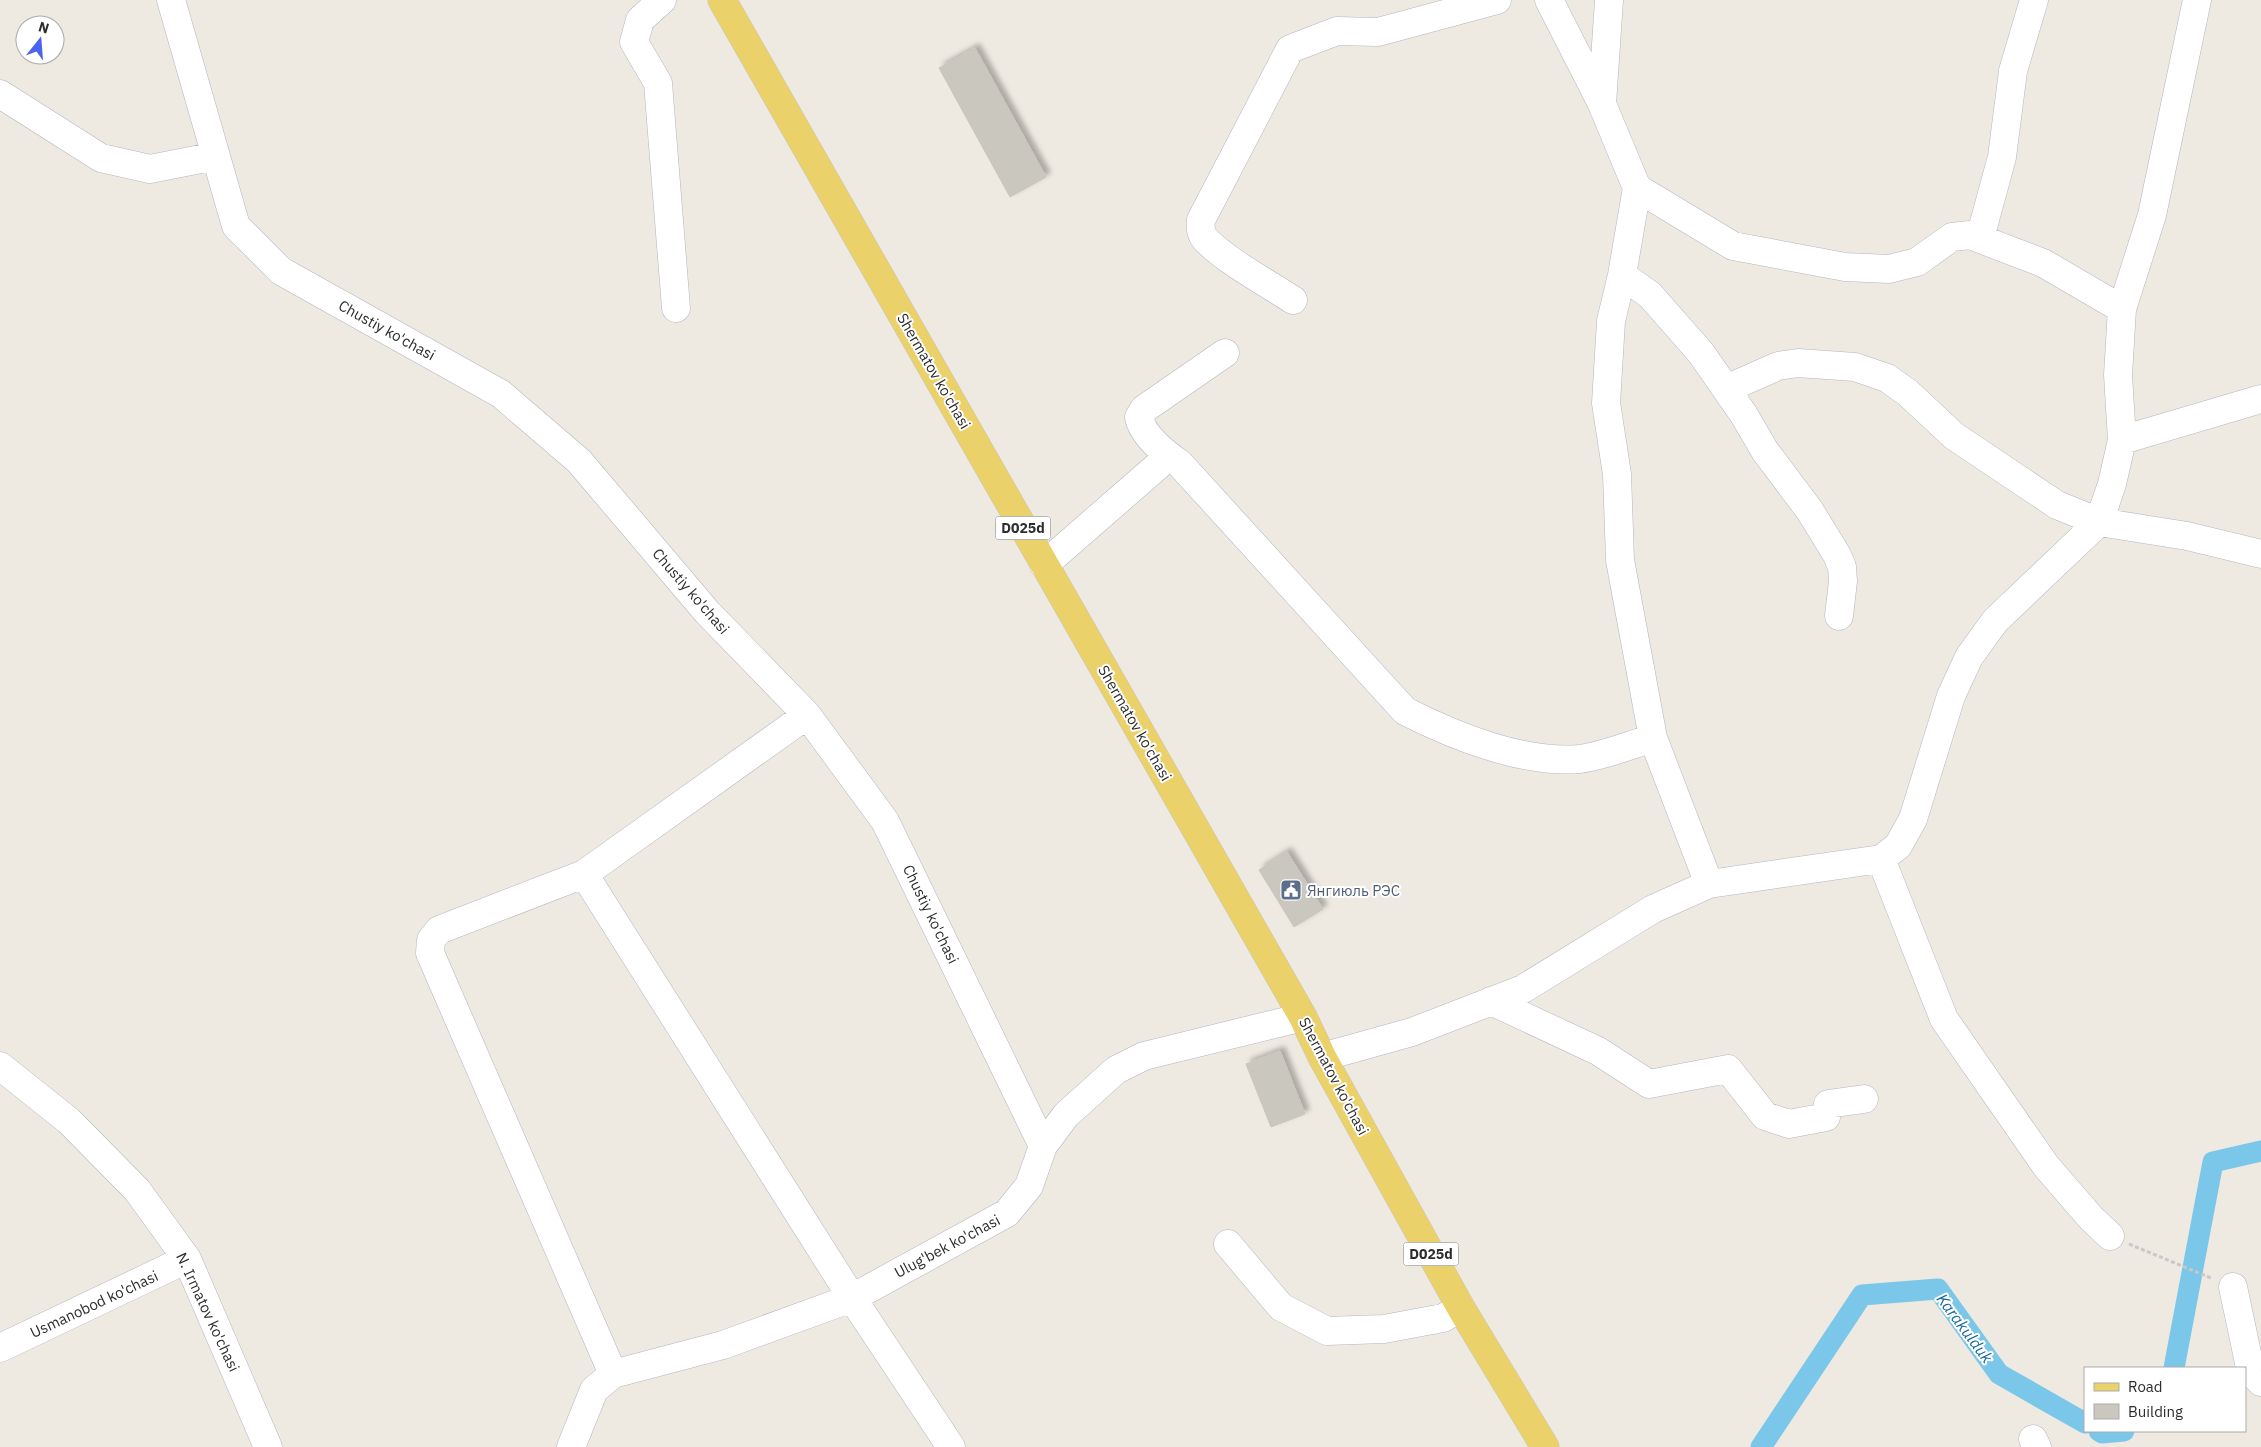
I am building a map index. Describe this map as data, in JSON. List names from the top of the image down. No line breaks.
{"streets":{"main road":["Shermatov ko'chasi","D025d"],"street":["Chustiy ko'chasi","Ulug'bek ko'chasi","Usmanobod ko'chasi","N. Irmatov ko'chasi"]},"crossings":[["Chustiy ko'chasi","Ulug'bek ko'chasi"],["Shermatov ko'chasi","Ulug'bek ko'chasi"],["Usmanobod ko'chasi","N. Irmatov ko'chasi"]],"water":["Karakulduk"],"places":{"public building":["Янгиюль РЭС"]},"legend":["Road","Building"],"north":"top"}
